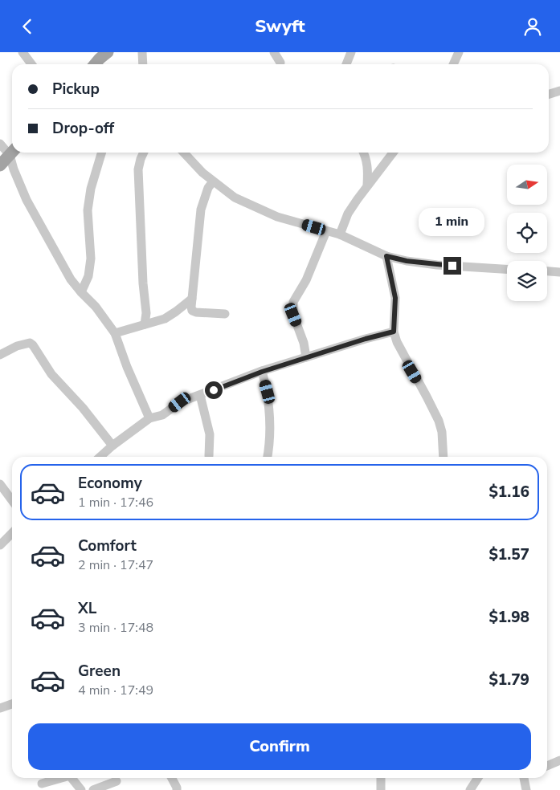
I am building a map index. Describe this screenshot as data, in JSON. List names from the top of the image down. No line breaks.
{"north":"right","page":{"header":"Swyft","banner":["Pickup","Drop-off"],"bubble":"1 min","list":[{"name":"Economy","note":"1 min · 17:46","value":"$1.16"},{"name":"Comfort","note":"2 min · 17:47","value":"$1.57"},{"name":"XL","note":"3 min · 17:48","value":"$1.98"},{"name":"Green","note":"4 min · 17:49","value":"$1.79"}],"buttons":"Confirm"}}
